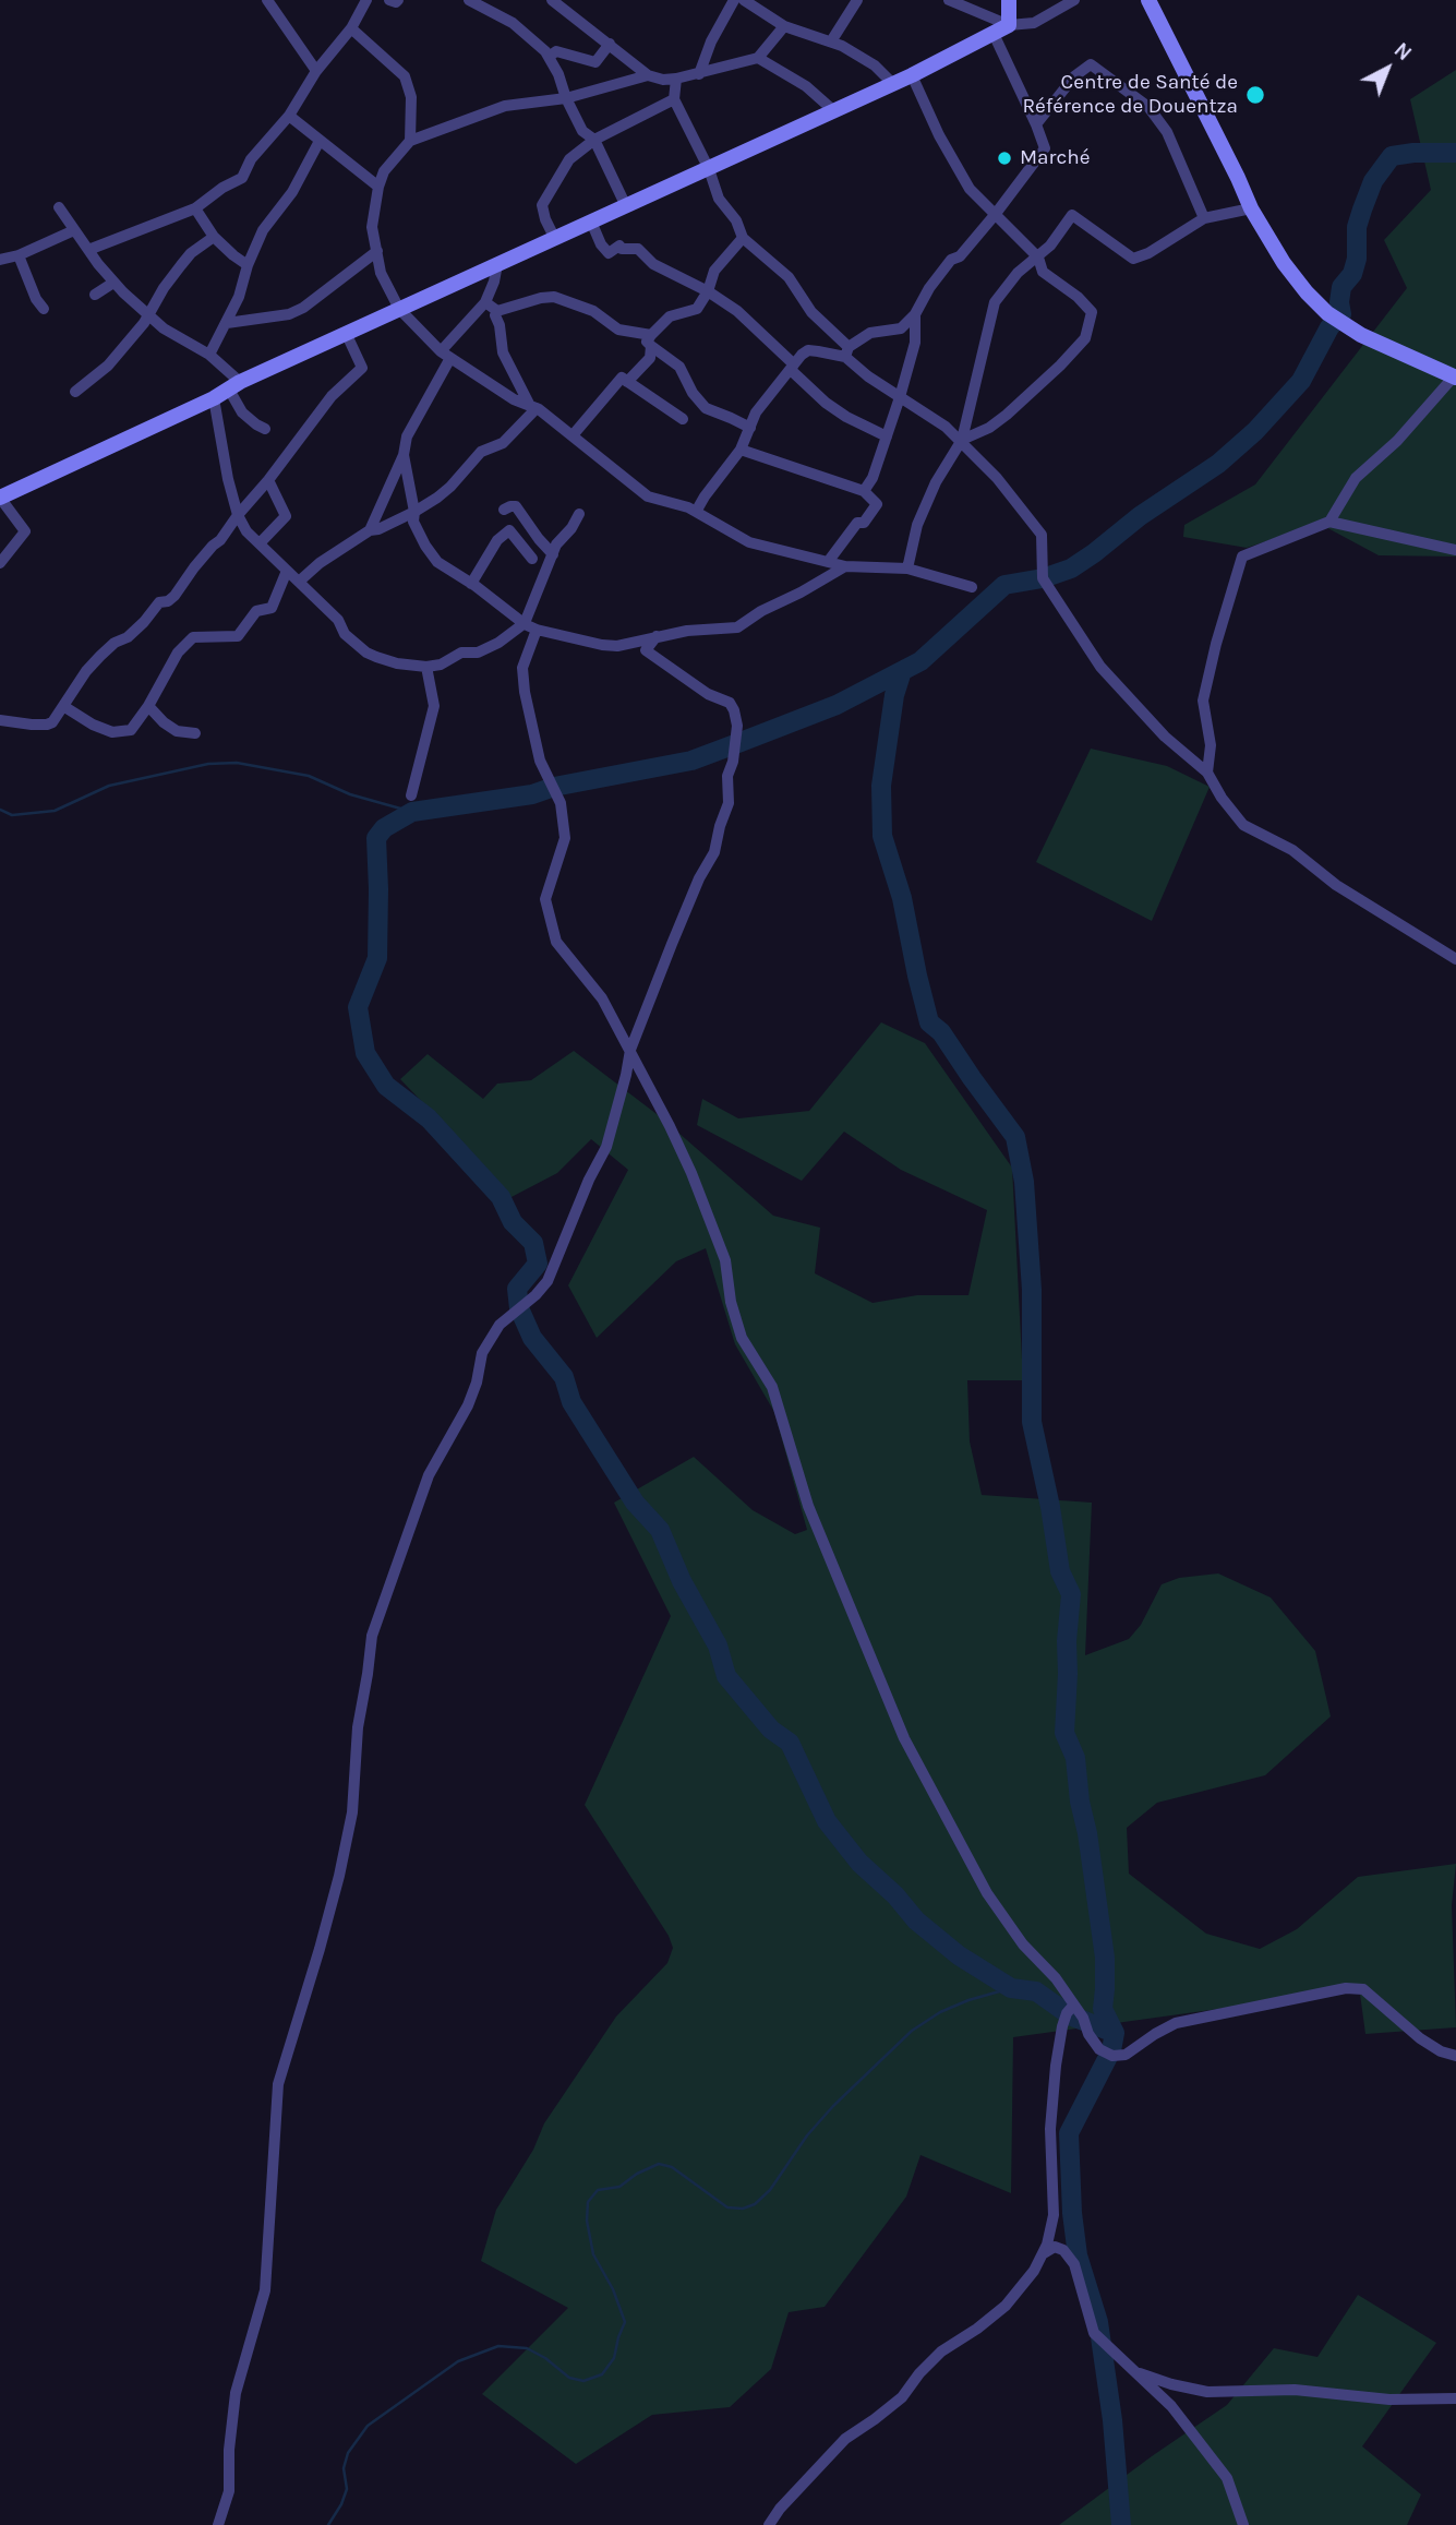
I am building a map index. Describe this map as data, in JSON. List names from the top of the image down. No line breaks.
{"places":["Centre de Santé de Référence de Douentza","Marché"],"north":"top right"}
